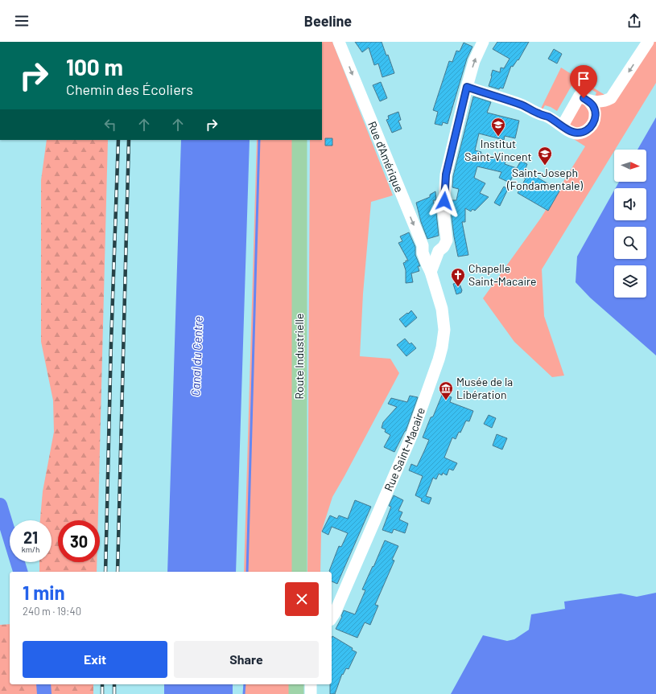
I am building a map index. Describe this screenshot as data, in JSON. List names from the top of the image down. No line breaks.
{"streets":{"main road":["Route Industrielle"],"street":["Rue d'Amérique","Rue Saint-Macaire"]},"crossings":[["Rue d'Amérique","Rue Saint-Macaire"]],"one_way":["Rue d'Amérique"],"water":["Canal du Centre"],"places":{"school or university":["Institut Saint-Vincent","Saint-Joseph (Fondamentale)"],"church":["Chapelle Saint-Macaire"],"museum":["Musée de la Libération"]},"north":"right","page":{"header":"Beeline","turn":["100 m","Chemin des Écoliers"],"speed":"21 km/h","limit":"30","heading":["1 min","240 m · 19:40"],"buttons":["Exit","Share"]}}
